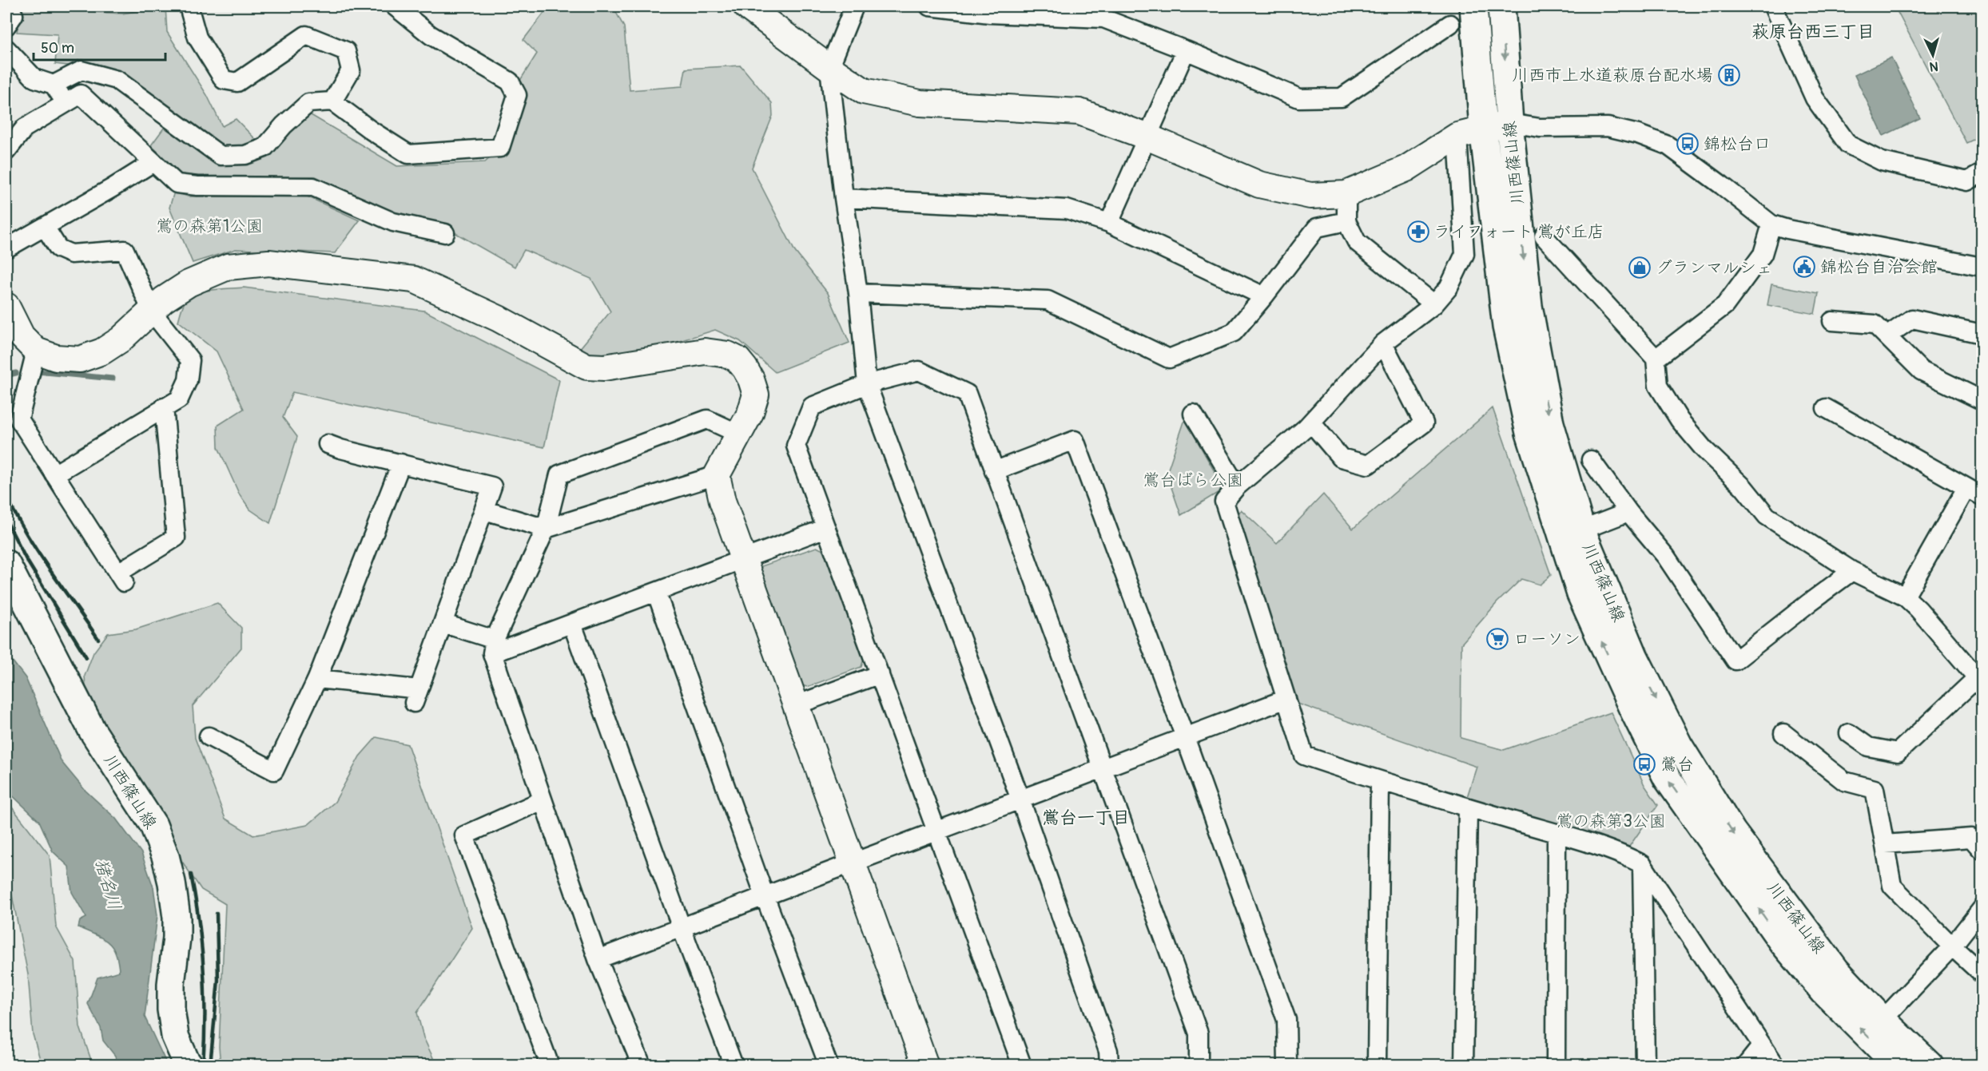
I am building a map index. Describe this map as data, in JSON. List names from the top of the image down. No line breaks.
{"streets":{"main road":["川西篠山線"]},"districts":["萩原台西三丁目","鴬台一丁目"],"water":["猪名川"],"parks":["鴬の森第1公園","鴬台ばら公園","鴬の森第3公園"],"places":{"building":["川西市上水道萩原台配水場"],"bus stop":["錦松台口","鶯台"],"pharmacy":["ライフォート 鴬が丘店"],"public building":["錦松台自治会館"],"shop":["グランマルシェ"],"supermarket":["ローソン"]},"scale_bar":"50 m","north":"bottom"}
